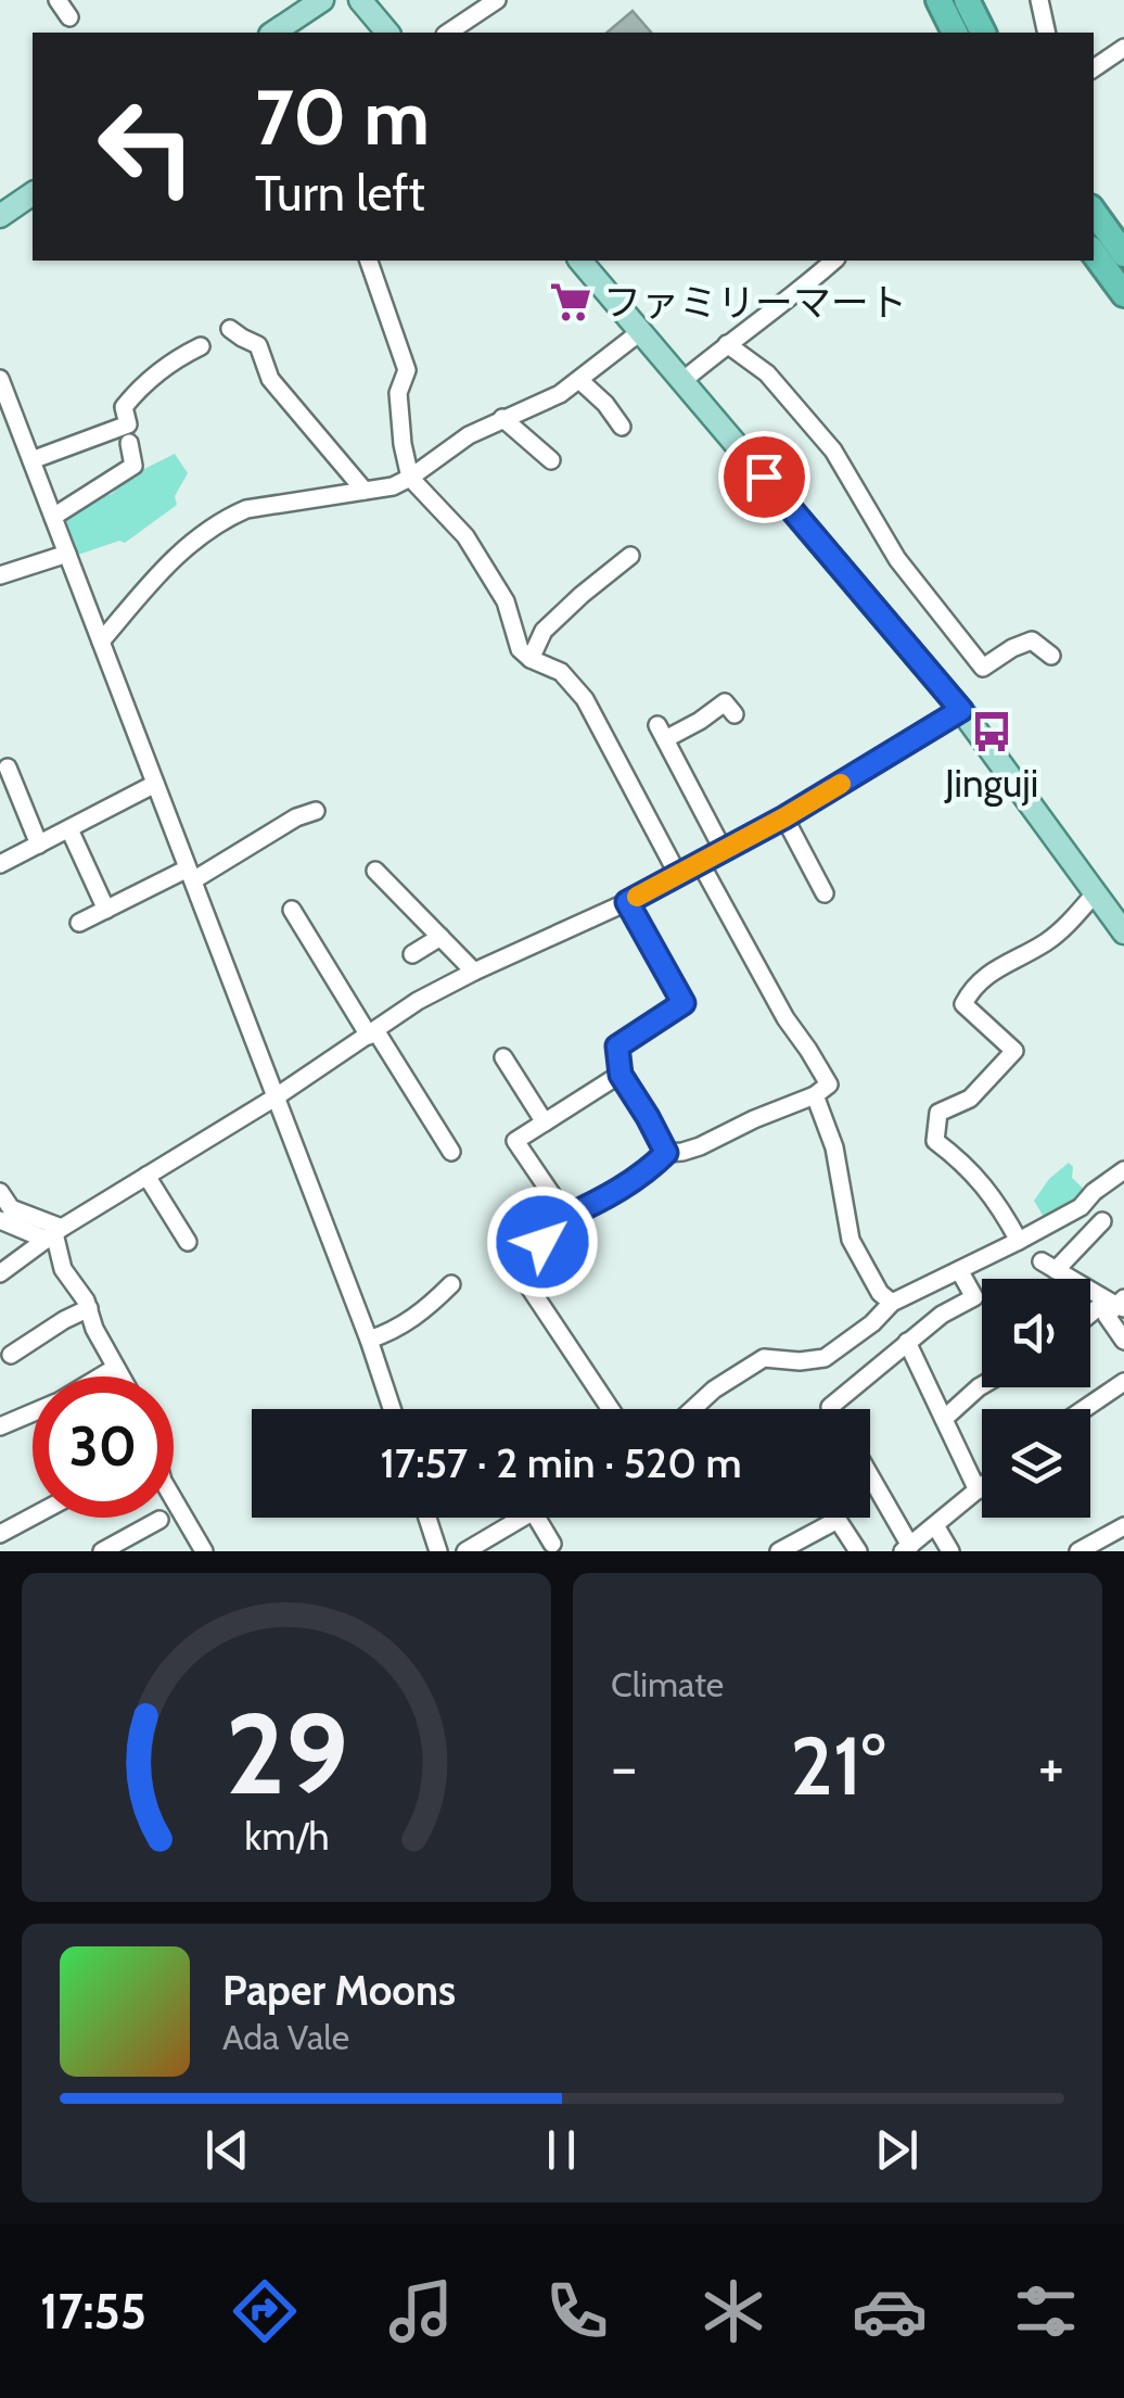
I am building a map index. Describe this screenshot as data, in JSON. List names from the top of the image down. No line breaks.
{"places":{"supermarket":["ファミリーマート"],"bus stop":["Jinguji"]},"page":{"turn":["70 m","Turn left"],"limit":"30","trip":"17:57 · 2 min · 520 m","tile":"Climate","heat":["−","21°","+"],"song":["Paper Moons","Ada Vale"],"tabs":"17:55","gauge":["29","km/h"]}}
